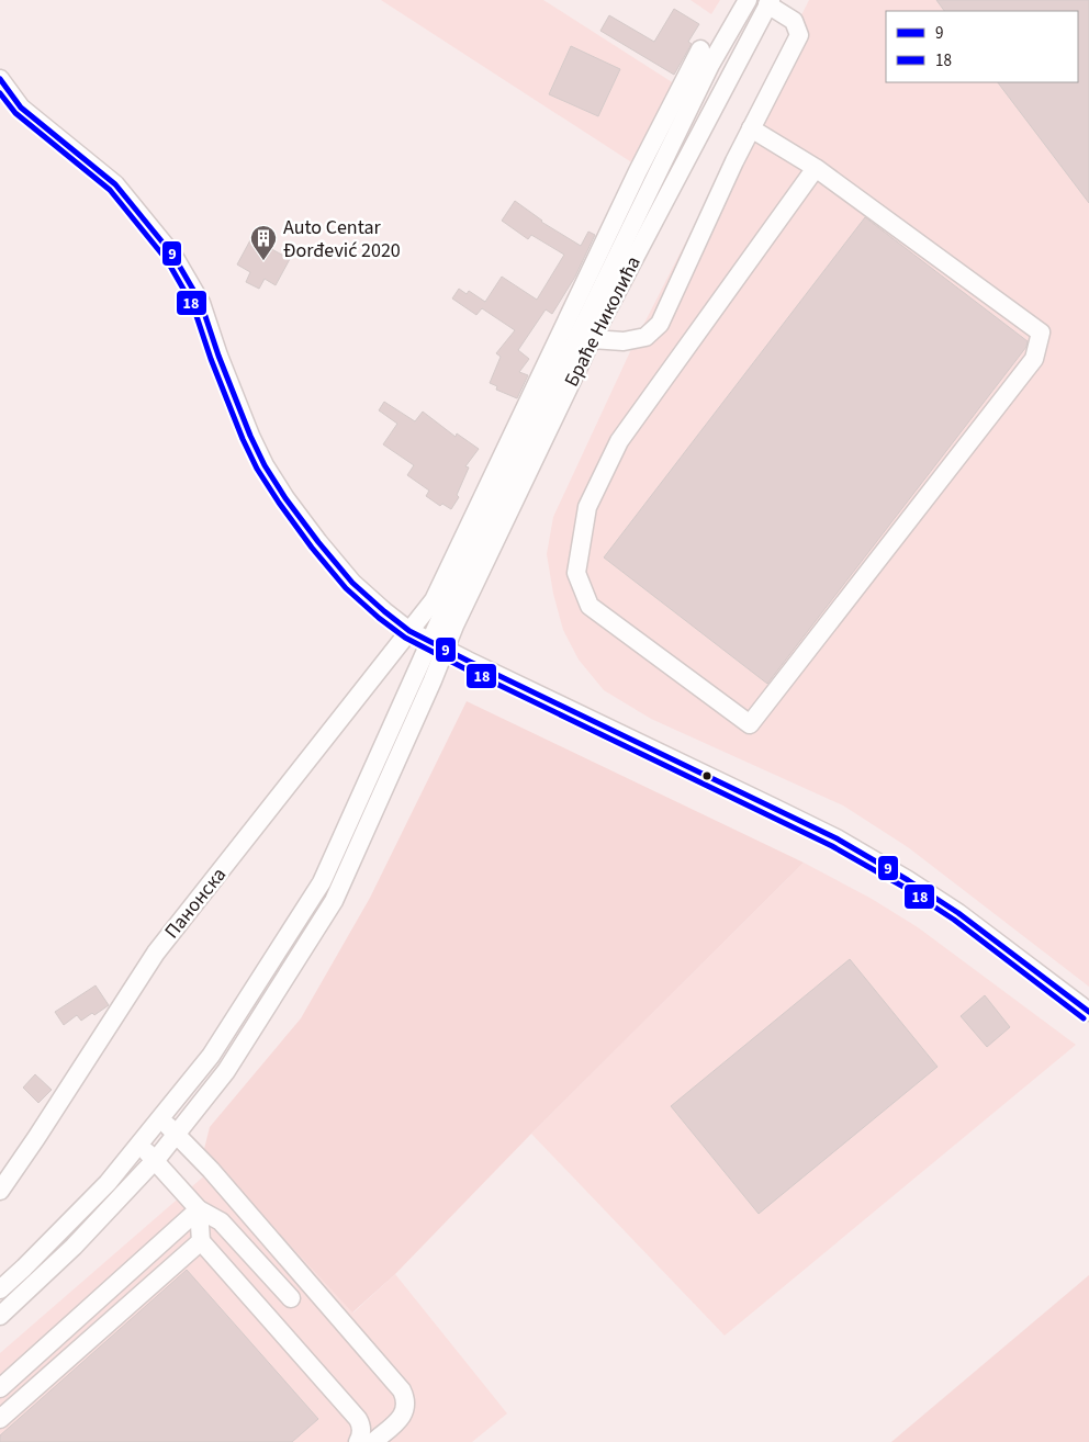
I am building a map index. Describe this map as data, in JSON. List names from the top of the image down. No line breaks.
{"streets":{"street":["Браће Николића","Панонска"]},"places":{"building":["Auto Centar Đorđević 2020"]},"lines":["transit line 9","transit line 18"],"legend":["9","18"]}
